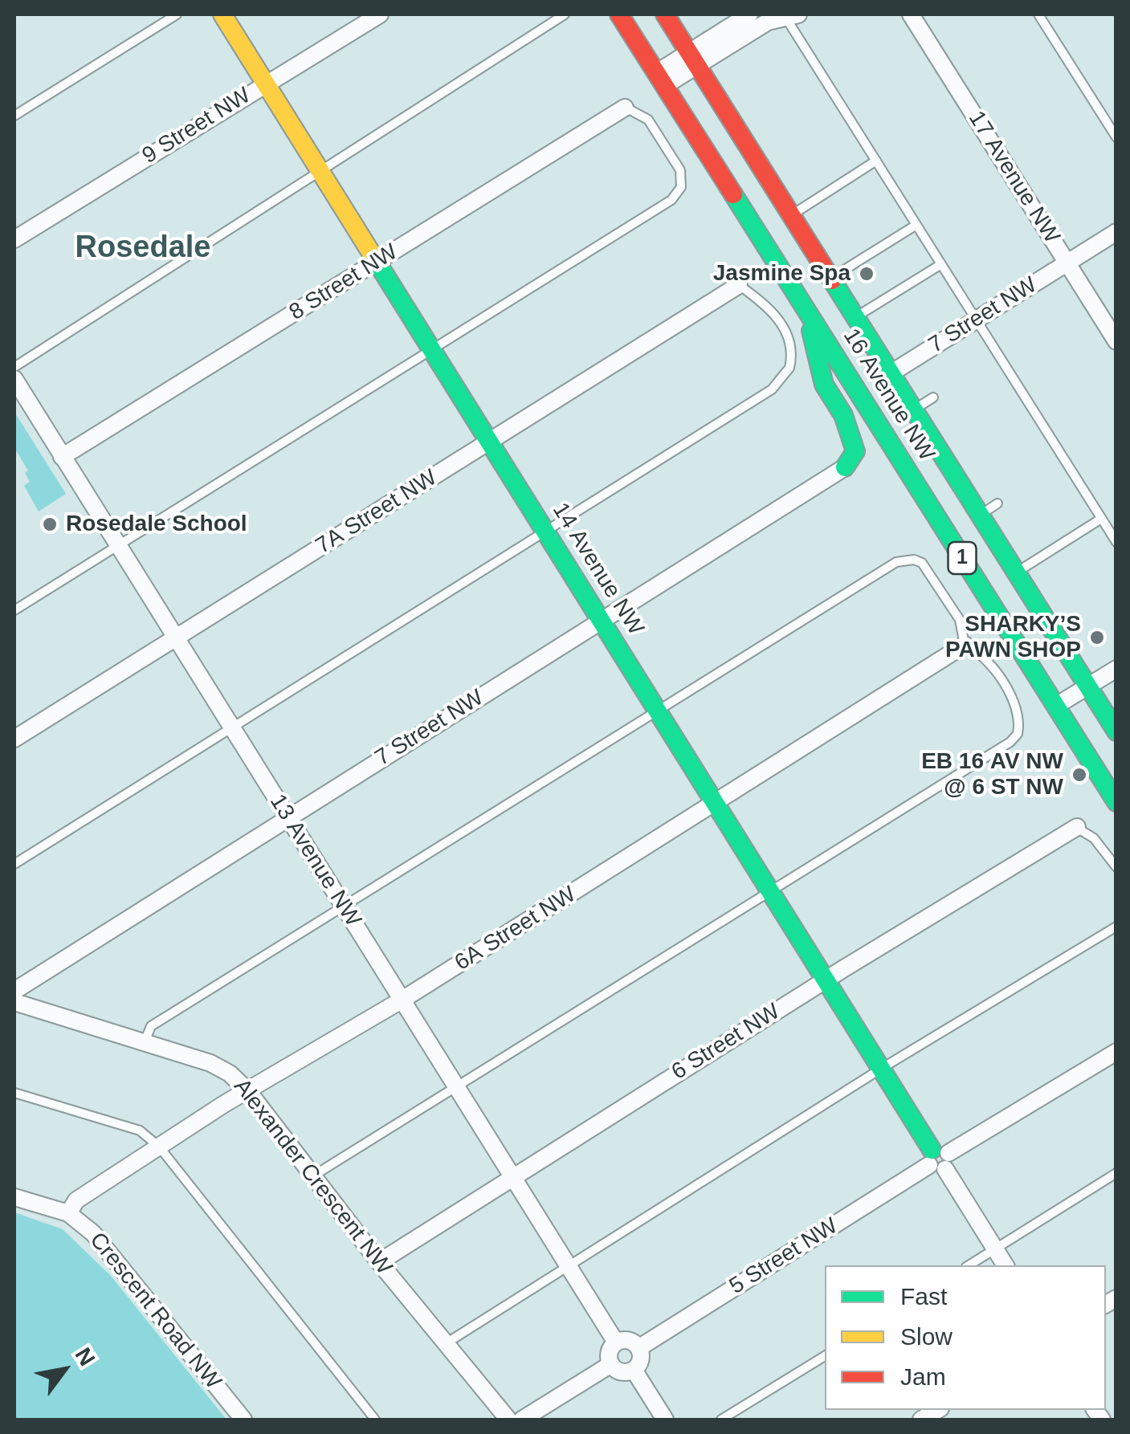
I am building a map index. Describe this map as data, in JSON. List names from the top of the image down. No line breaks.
{"streets":{"main road":["16 Avenue NW","1","14 Avenue NW"],"street":["9 Street NW","17 Avenue NW","8 Street NW","7 Street NW","7A Street NW","13 Avenue NW","6A Street NW","6 Street NW","Alexander Crescent NW","5 Street NW","Crescent Road NW"]},"crossings":[["9 Street NW","14 Avenue NW"],["17 Avenue NW","7 Street NW"],["8 Street NW","14 Avenue NW"],["8 Street NW","13 Avenue NW"],["7 Street NW","16 Avenue NW"],["7 Street NW","14 Avenue NW"],["7 Street NW","13 Avenue NW"],["7A Street NW","14 Avenue NW"],["7A Street NW","13 Avenue NW"],["14 Avenue NW","6A Street NW"],["14 Avenue NW","6 Street NW"],["14 Avenue NW","5 Street NW"],["13 Avenue NW","6A Street NW"],["13 Avenue NW","6 Street NW"],["13 Avenue NW","5 Street NW"],["6A Street NW","Alexander Crescent NW"],["6A Street NW","Crescent Road NW"],["6 Street NW","Alexander Crescent NW"]],"districts":["Rosedale"],"places":["Jasmine Spa","Rosedale School","SHARKY’S PAWN SHOP","EB 16 AV NW @ 6 ST NW"],"legend":["Fast","Slow","Jam"],"north":"top right"}
